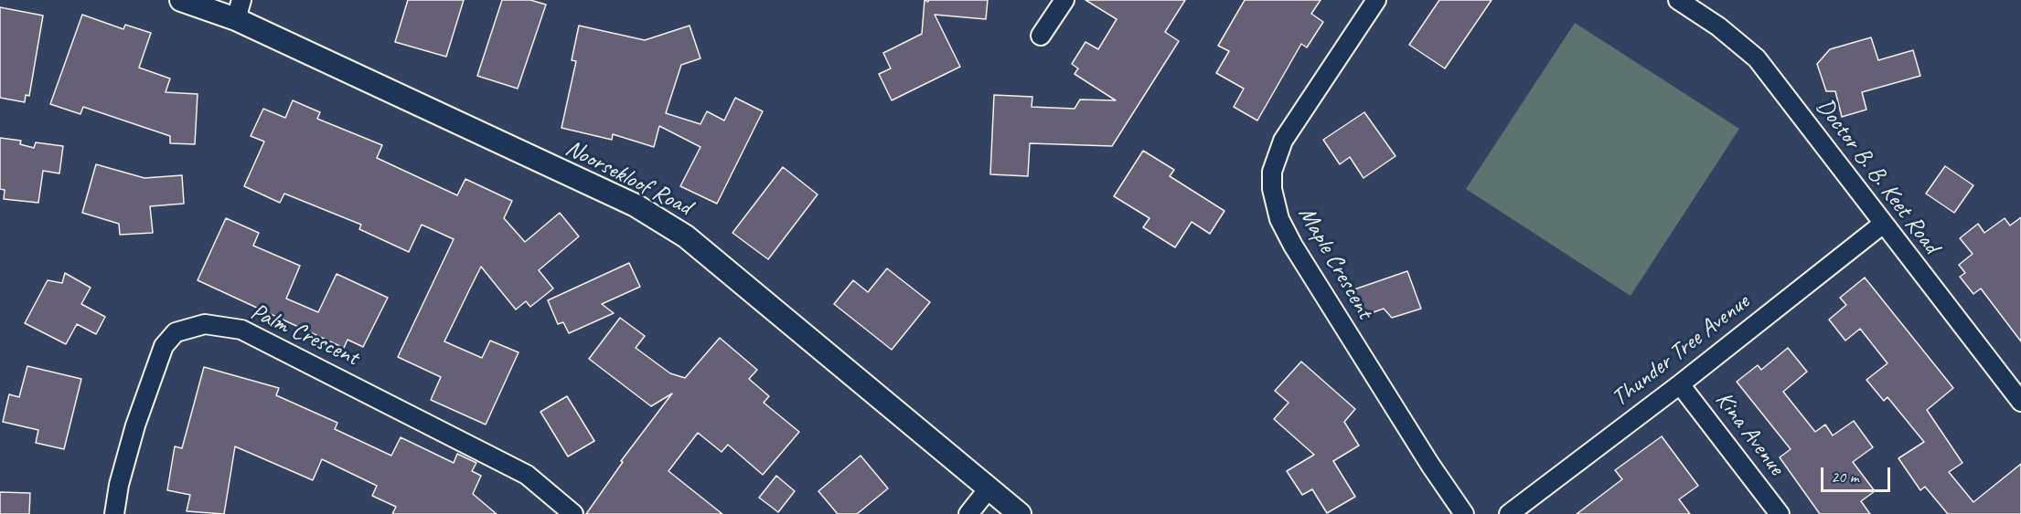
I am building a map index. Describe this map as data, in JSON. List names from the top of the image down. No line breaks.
{"streets":{"street":["Doctor B. B. Keet Road","Noorsekloof Road","Maple Crescent","Palm Crescent","Thunder Tree Avenue","Kina Avenue"]},"crossings":[["Doctor B. B. Keet Road","Thunder Tree Avenue"],["Thunder Tree Avenue","Kina Avenue"]],"scale_bar":"20 m"}
